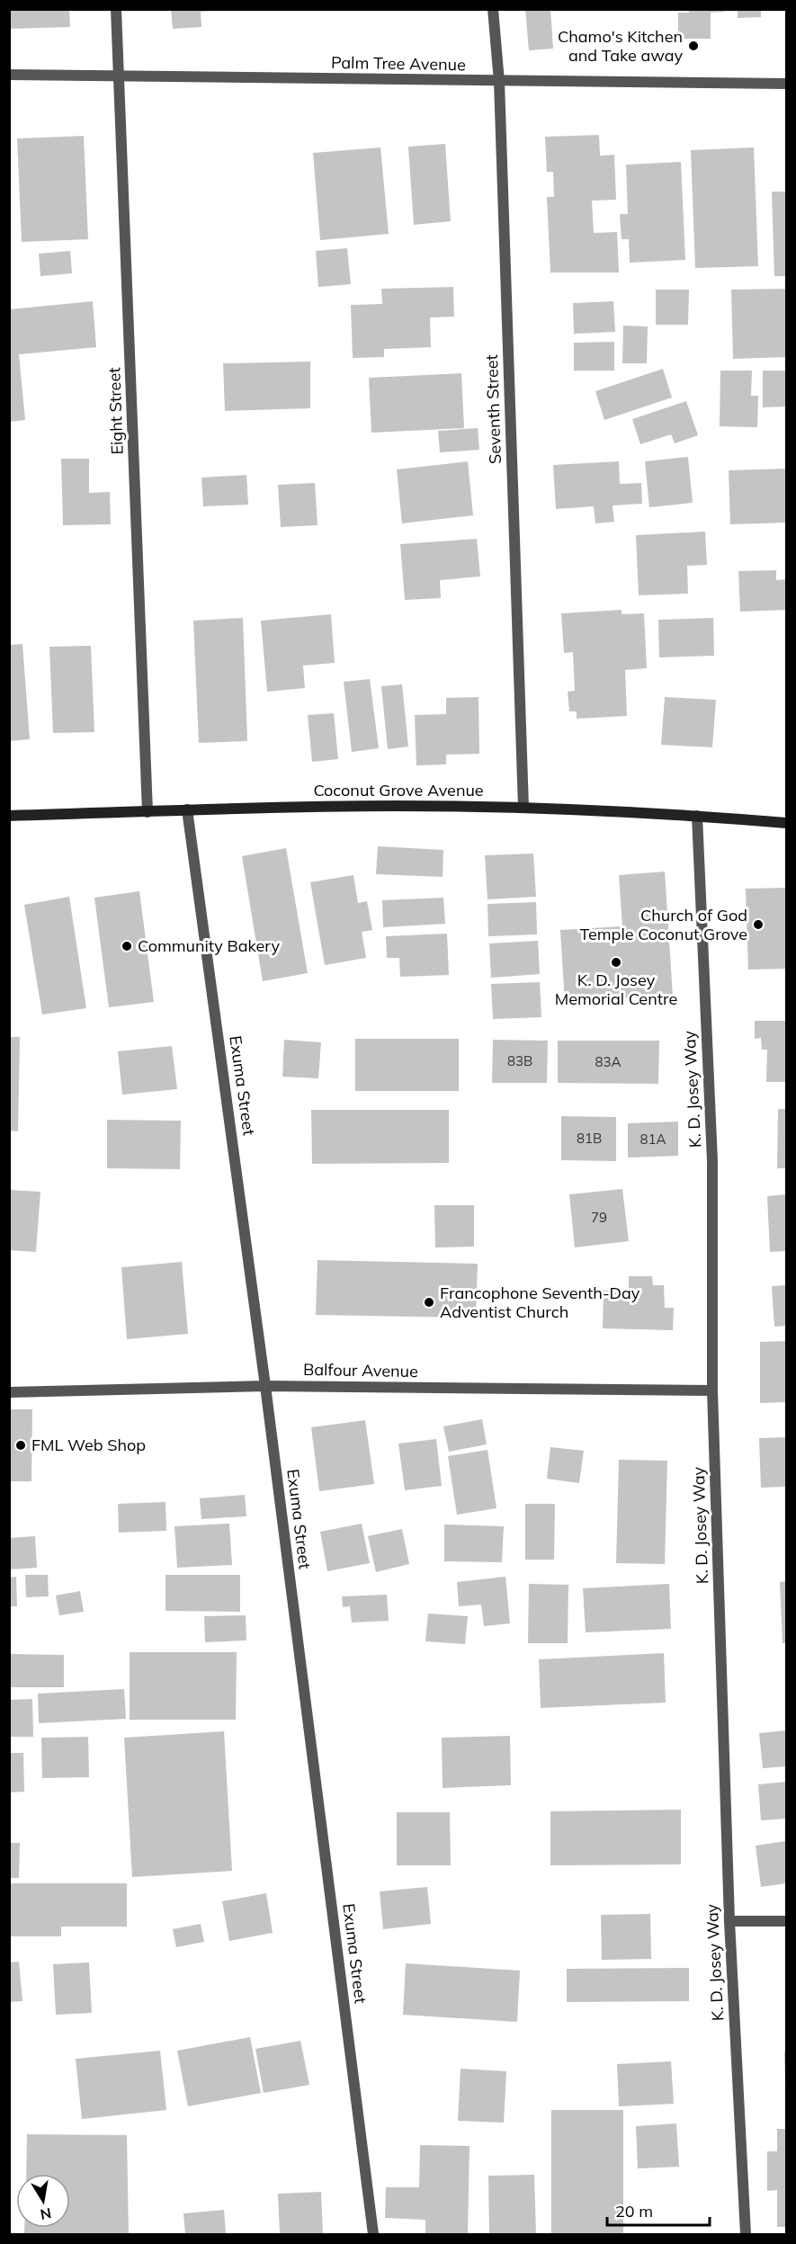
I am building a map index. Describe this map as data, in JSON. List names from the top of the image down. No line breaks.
{"streets":{"street":["Palm Tree Avenue","Seventh Street","Eight Street","Coconut Grove Avenue","Exuma Street","K. D. Josey Way","Balfour Avenue"]},"crossings":[["Palm Tree Avenue","Seventh Street"],["Palm Tree Avenue","Eight Street"],["Seventh Street","Coconut Grove Avenue"],["Eight Street","Coconut Grove Avenue"],["Coconut Grove Avenue","Exuma Street"],["Coconut Grove Avenue","K. D. Josey Way"],["Exuma Street","Balfour Avenue"],["K. D. Josey Way","Balfour Avenue"]],"places":["Chamo's Kitchen and Take away","Church of God Temple Coconut Grove","Community Bakery","K. D. Josey Memorial Centre","Francophone Seventh-Day Adventist Church","FML Web Shop"],"house_numbers":["83B","83A","81B","81A","79"],"scale_bar":"20 m","north":"bottom"}
